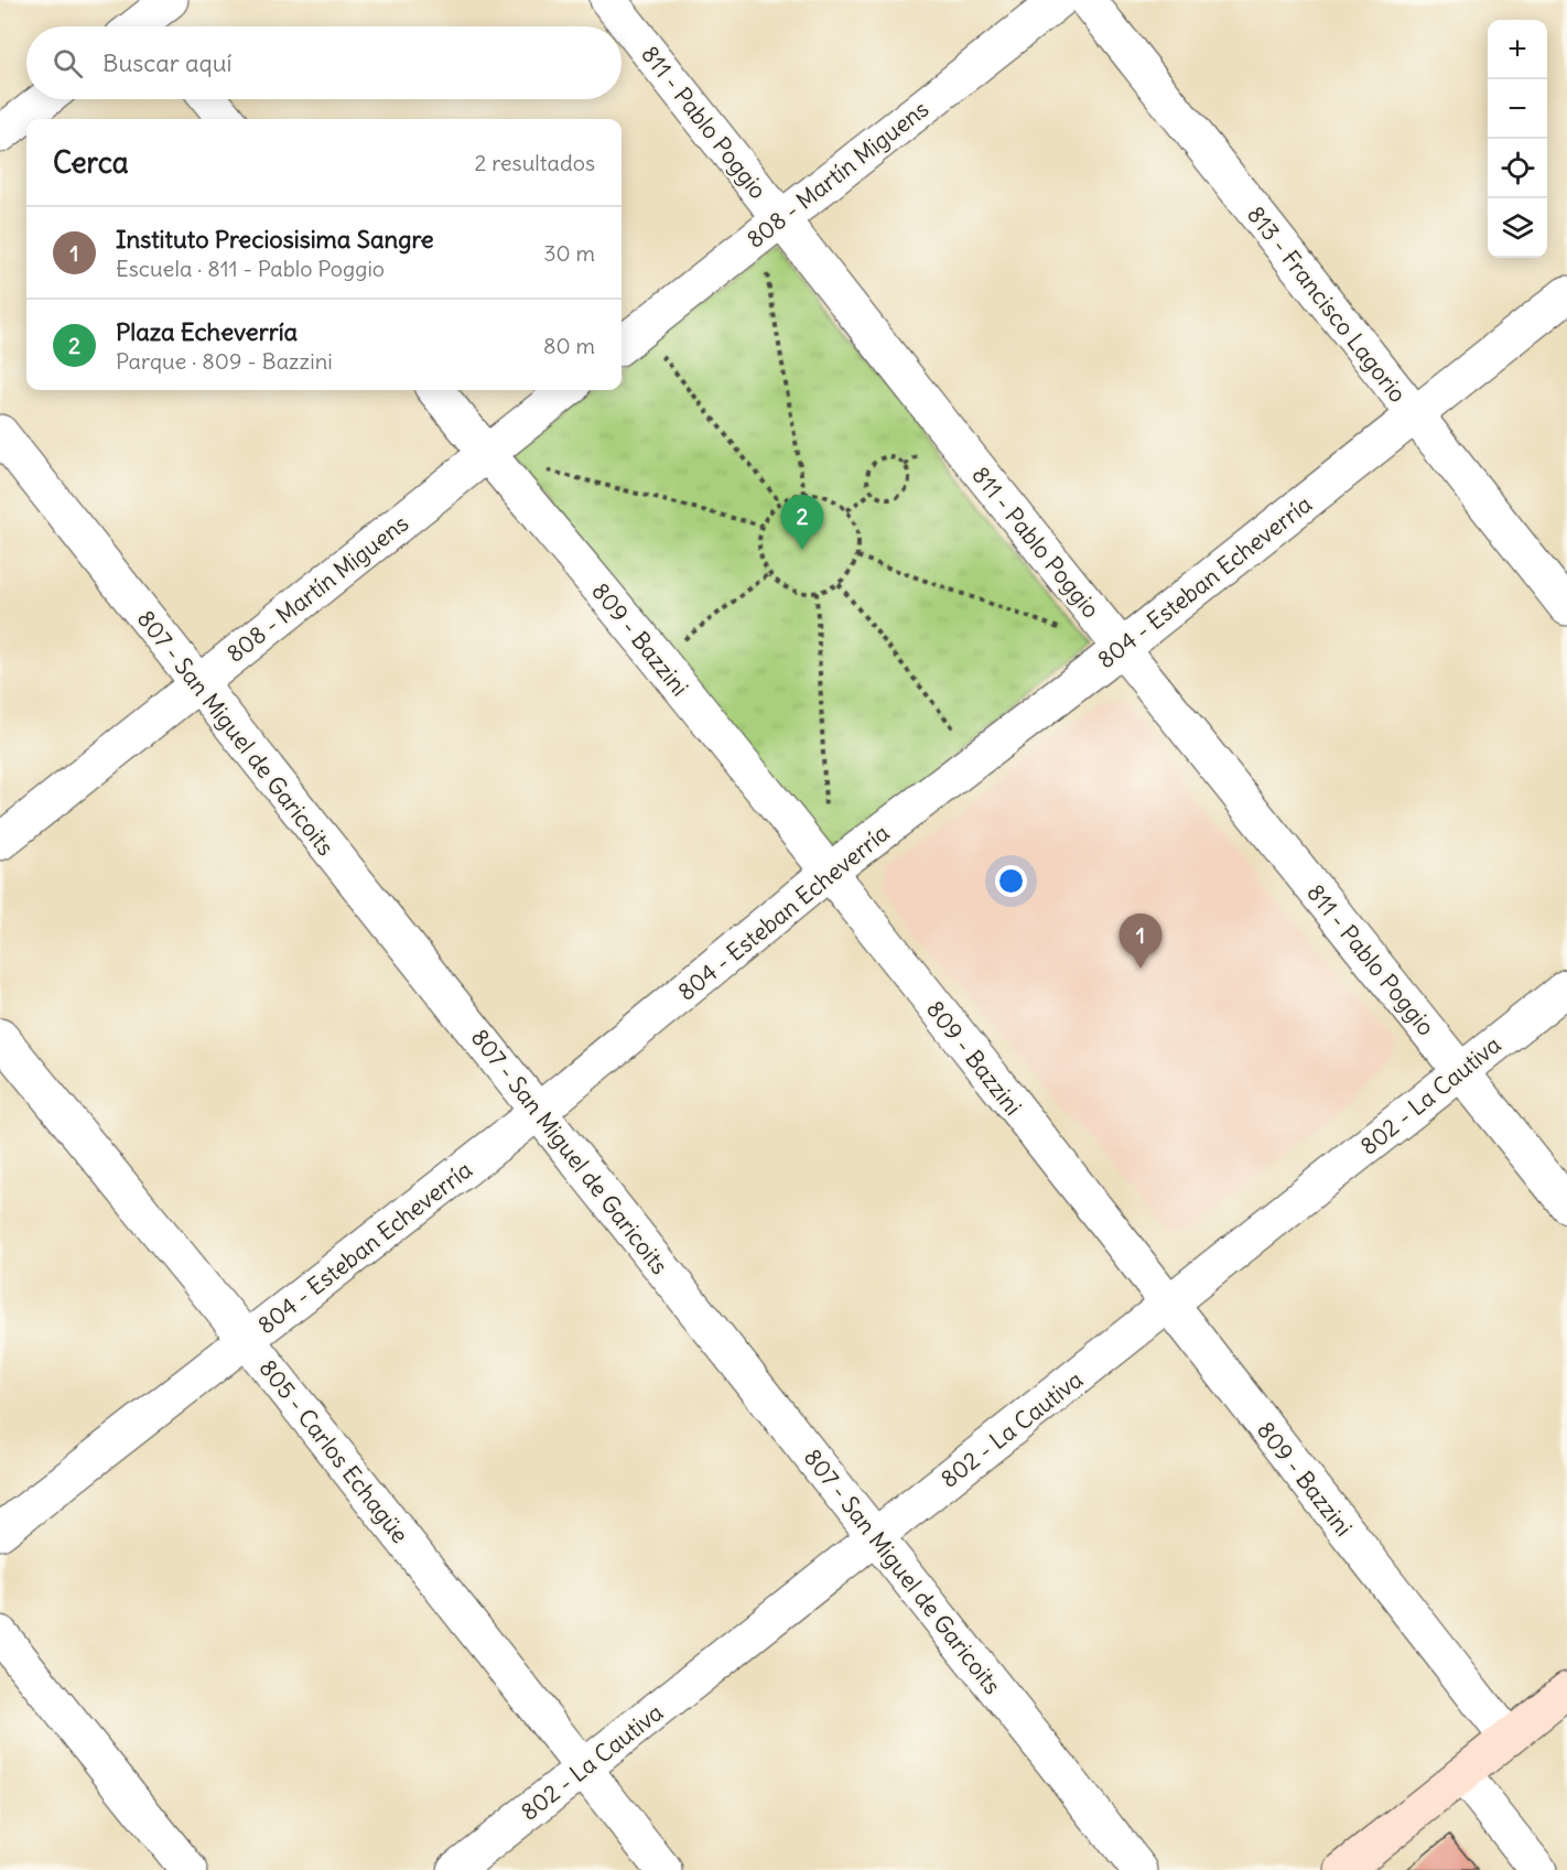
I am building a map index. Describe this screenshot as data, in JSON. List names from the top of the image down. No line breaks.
{"streets":{"street":["811 - Pablo Poggio","808 - Martín Miguens","813 - Francisco Lagorio","804 - Esteban Echeverría","809 - Bazzini","807 - San Miguel de Garicoits","802 - La Cautiva","805 - Carlos Echagüe"]},"crossings":[["811 - Pablo Poggio","808 - Martín Miguens"],["811 - Pablo Poggio","804 - Esteban Echeverría"],["811 - Pablo Poggio","802 - La Cautiva"],["808 - Martín Miguens","809 - Bazzini"],["808 - Martín Miguens","807 - San Miguel de Garicoits"],["813 - Francisco Lagorio","804 - Esteban Echeverría"],["804 - Esteban Echeverría","809 - Bazzini"],["804 - Esteban Echeverría","807 - San Miguel de Garicoits"],["804 - Esteban Echeverría","805 - Carlos Echagüe"],["809 - Bazzini","802 - La Cautiva"],["807 - San Miguel de Garicoits","802 - La Cautiva"],["802 - La Cautiva","805 - Carlos Echagüe"]],"page":{"map_buttons":["+","−"],"search":"Buscar aquí","heading":["Cerca","2 resultados"],"list":[{"mark":"1","name":"Instituto Preciosisima Sangre","note":"Escuela · 811 - Pablo Poggio","value":"30 m"},{"mark":"2","name":"Plaza Echeverría","note":"Parque · 809 - Bazzini","value":"80 m"}],"pins":["2","1"]}}
